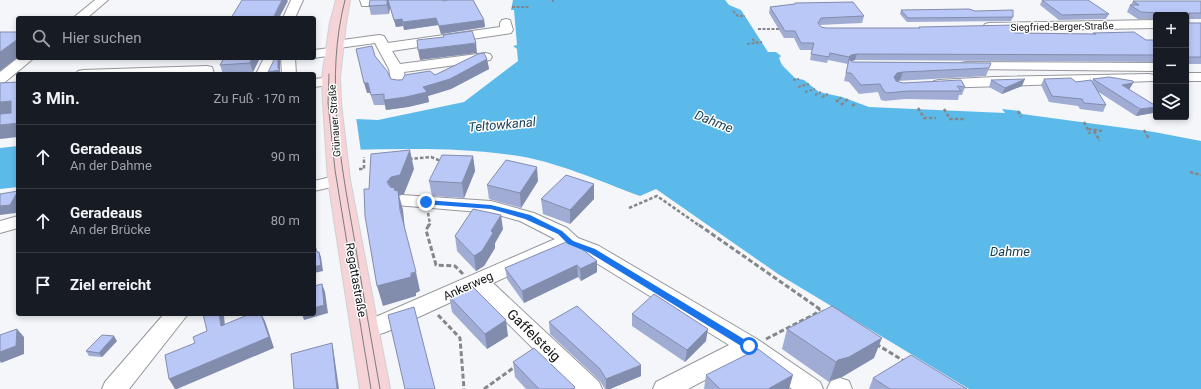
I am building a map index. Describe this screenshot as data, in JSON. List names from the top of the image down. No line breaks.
{"streets":{"main road":["Grünauer Straße","Regattastraße"],"street":["Siegfried-Berger-Straße","Ankerweg","Gaffelsteig"]},"crossings":[["Grünauer Straße","Regattastraße"],["Regattastraße","Ankerweg"],["Ankerweg","Gaffelsteig"]],"water":["Dahme","Teltowkanal"],"page":{"map_buttons":["+","−"],"search":"Hier suchen","heading":["3 Min.","Zu Fuß · 170 m"],"list":[["Geradeaus","An der Dahme","90 m"],["Geradeaus","An der Brücke","80 m"],"Ziel erreicht"]}}
